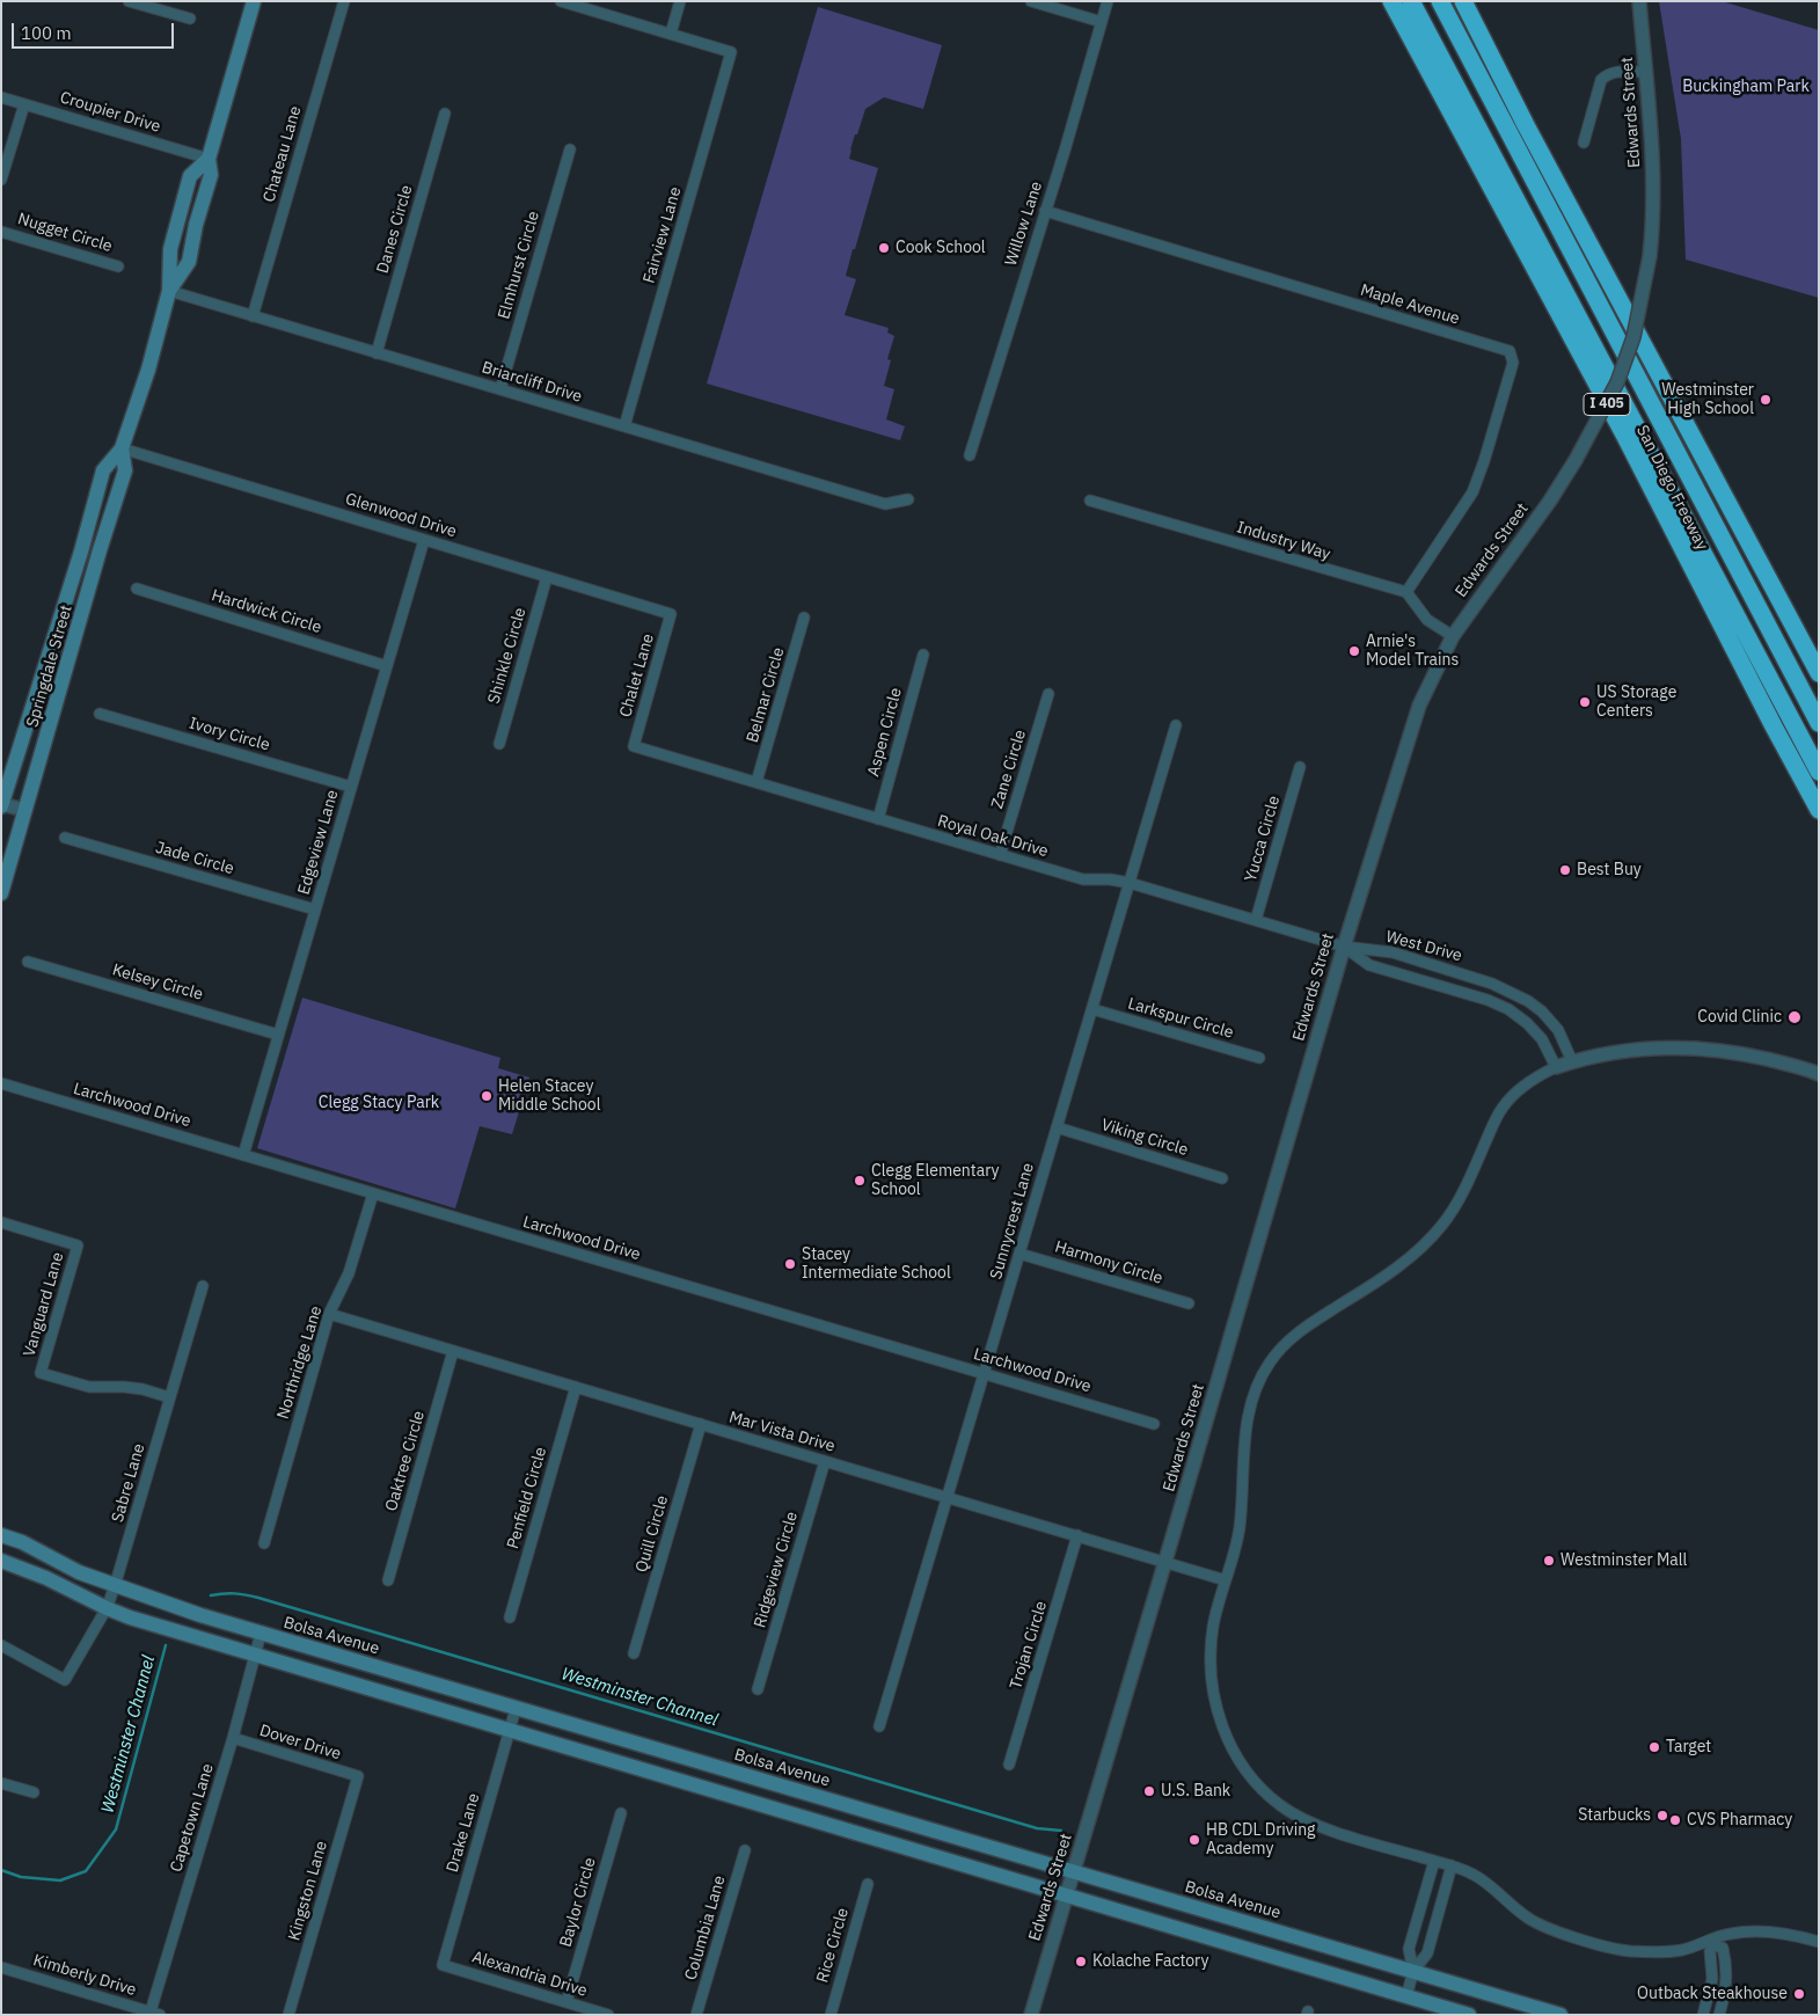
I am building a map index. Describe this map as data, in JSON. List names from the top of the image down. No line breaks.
{"streets":{"highway":["I 405","San Diego Freeway"],"main road":["Springdale Street","Bolsa Avenue"],"street":["Croupier Drive","Edwards Street","Chateau Lane","Willow Lane","Danes Circle","Nugget Circle","Fairview Lane","Elmhurst Circle","Maple Avenue","Briarcliff Drive","Glenwood Drive","Industry Way","Hardwick Circle","Shinkle Circle","Chalet Lane","Belmar Circle","Aspen Circle","Ivory Circle","Zane Circle","Royal Oak Drive","Yucca Circle","Edgeview Lane","Jade Circle","West Drive","Kelsey Circle","Larkspur Circle","Larchwood Drive","Viking Circle","Sunnycrest Lane","Harmony Circle","Vanguard Lane","Northridge Lane","Mar Vista Drive","Oaktree Circle","Sabre Lane","Penfield Circle","Quill Circle","Ridgeview Circle","Trojan Circle","Dover Drive","Capetown Lane","Drake Lane","Kingston Lane","Baylor Circle","Columbia Lane","Rice Circle","Alexandria Drive","Kimberly Drive"]},"crossings":[["Croupier Drive","Springdale Street"],["Edwards Street","Royal Oak Drive"],["Edwards Street","West Drive"],["Edwards Street","Mar Vista Drive"],["Edwards Street","Bolsa Avenue"],["Chateau Lane","Briarcliff Drive"],["Willow Lane","Maple Avenue"],["Danes Circle","Briarcliff Drive"],["Fairview Lane","Briarcliff Drive"],["Elmhurst Circle","Briarcliff Drive"],["Maple Avenue","Industry Way"],["Briarcliff Drive","Springdale Street"],["Glenwood Drive","Shinkle Circle"],["Glenwood Drive","Springdale Street"],["Glenwood Drive","Chalet Lane"],["Glenwood Drive","Edgeview Lane"],["Hardwick Circle","Edgeview Lane"],["Chalet Lane","Royal Oak Drive"],["Belmar Circle","Royal Oak Drive"],["Aspen Circle","Royal Oak Drive"],["Ivory Circle","Edgeview Lane"],["Zane Circle","Royal Oak Drive"],["Royal Oak Drive","Yucca Circle"],["Royal Oak Drive","West Drive"],["Royal Oak Drive","Sunnycrest Lane"],["Edgeview Lane","Jade Circle"],["Edgeview Lane","Kelsey Circle"],["Edgeview Lane","Larchwood Drive"],["Larkspur Circle","Sunnycrest Lane"],["Larchwood Drive","Sunnycrest Lane"],["Larchwood Drive","Northridge Lane"],["Viking Circle","Sunnycrest Lane"],["Sunnycrest Lane","Harmony Circle"],["Sunnycrest Lane","Mar Vista Drive"],["Vanguard Lane","Sabre Lane"],["Northridge Lane","Mar Vista Drive"],["Mar Vista Drive","Oaktree Circle"],["Mar Vista Drive","Penfield Circle"],["Mar Vista Drive","Quill Circle"],["Mar Vista Drive","Ridgeview Circle"],["Mar Vista Drive","Trojan Circle"],["Sabre Lane","Bolsa Avenue"],["Bolsa Avenue","Capetown Lane"],["Bolsa Avenue","Drake Lane"],["Dover Drive","Capetown Lane"],["Dover Drive","Kingston Lane"],["Capetown Lane","Kimberly Drive"],["Drake Lane","Alexandria Drive"],["Baylor Circle","Alexandria Drive"]],"water":["Westminster Channel"],"parks":["Buckingham Park","Clegg Stacy Park"],"places":["Cook School","Westminster High School","Arnie's Model Trains","US Storage Centers","Best Buy","Covid Clinic","Helen Stacey Middle School","Clegg Elementary School","Stacey Intermediate School","Westminster Mall","Target","U.S. Bank","Starbucks","CVS Pharmacy","HB CDL Driving Academy","Kolache Factory","Outback Steakhouse"],"scale_bar":"100 m"}
